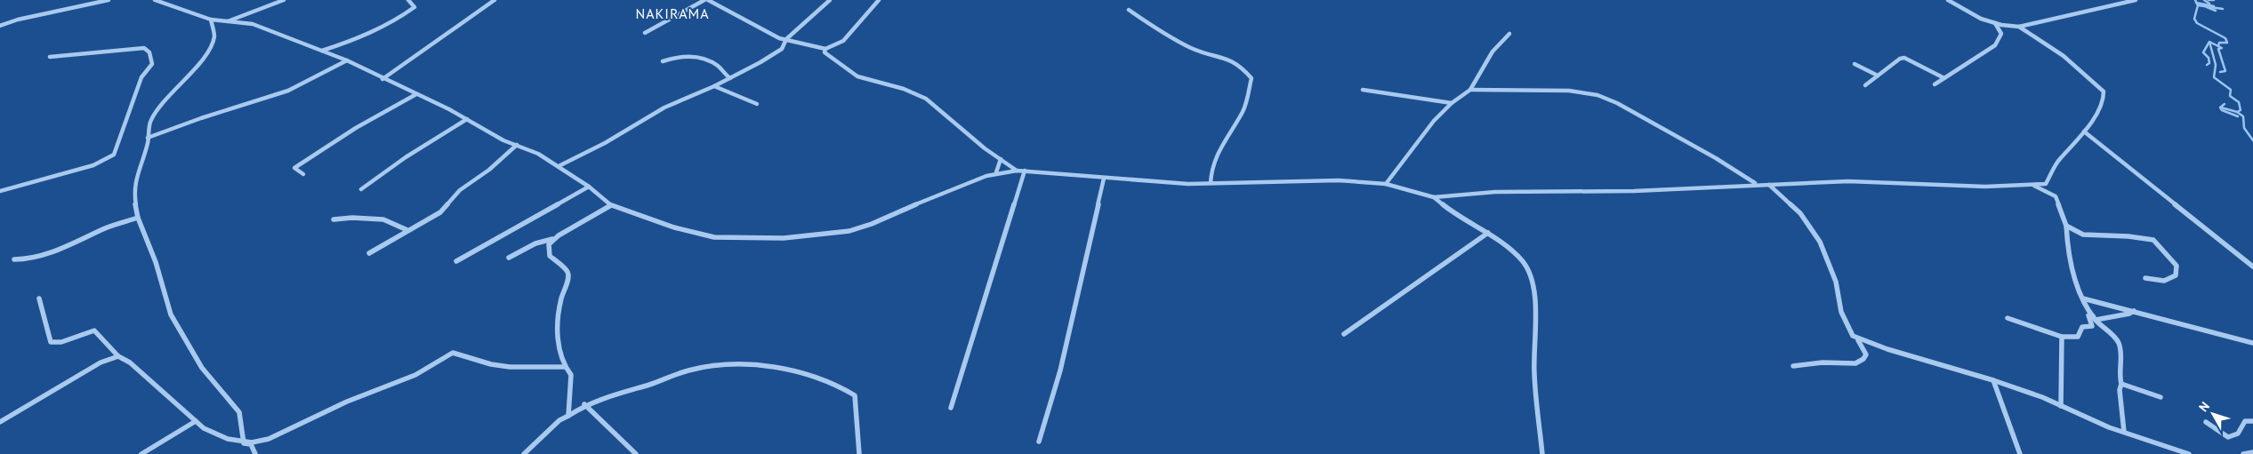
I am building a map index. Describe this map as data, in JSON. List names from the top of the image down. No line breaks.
{"districts":["NAKIRAMA"],"north":"top left"}
